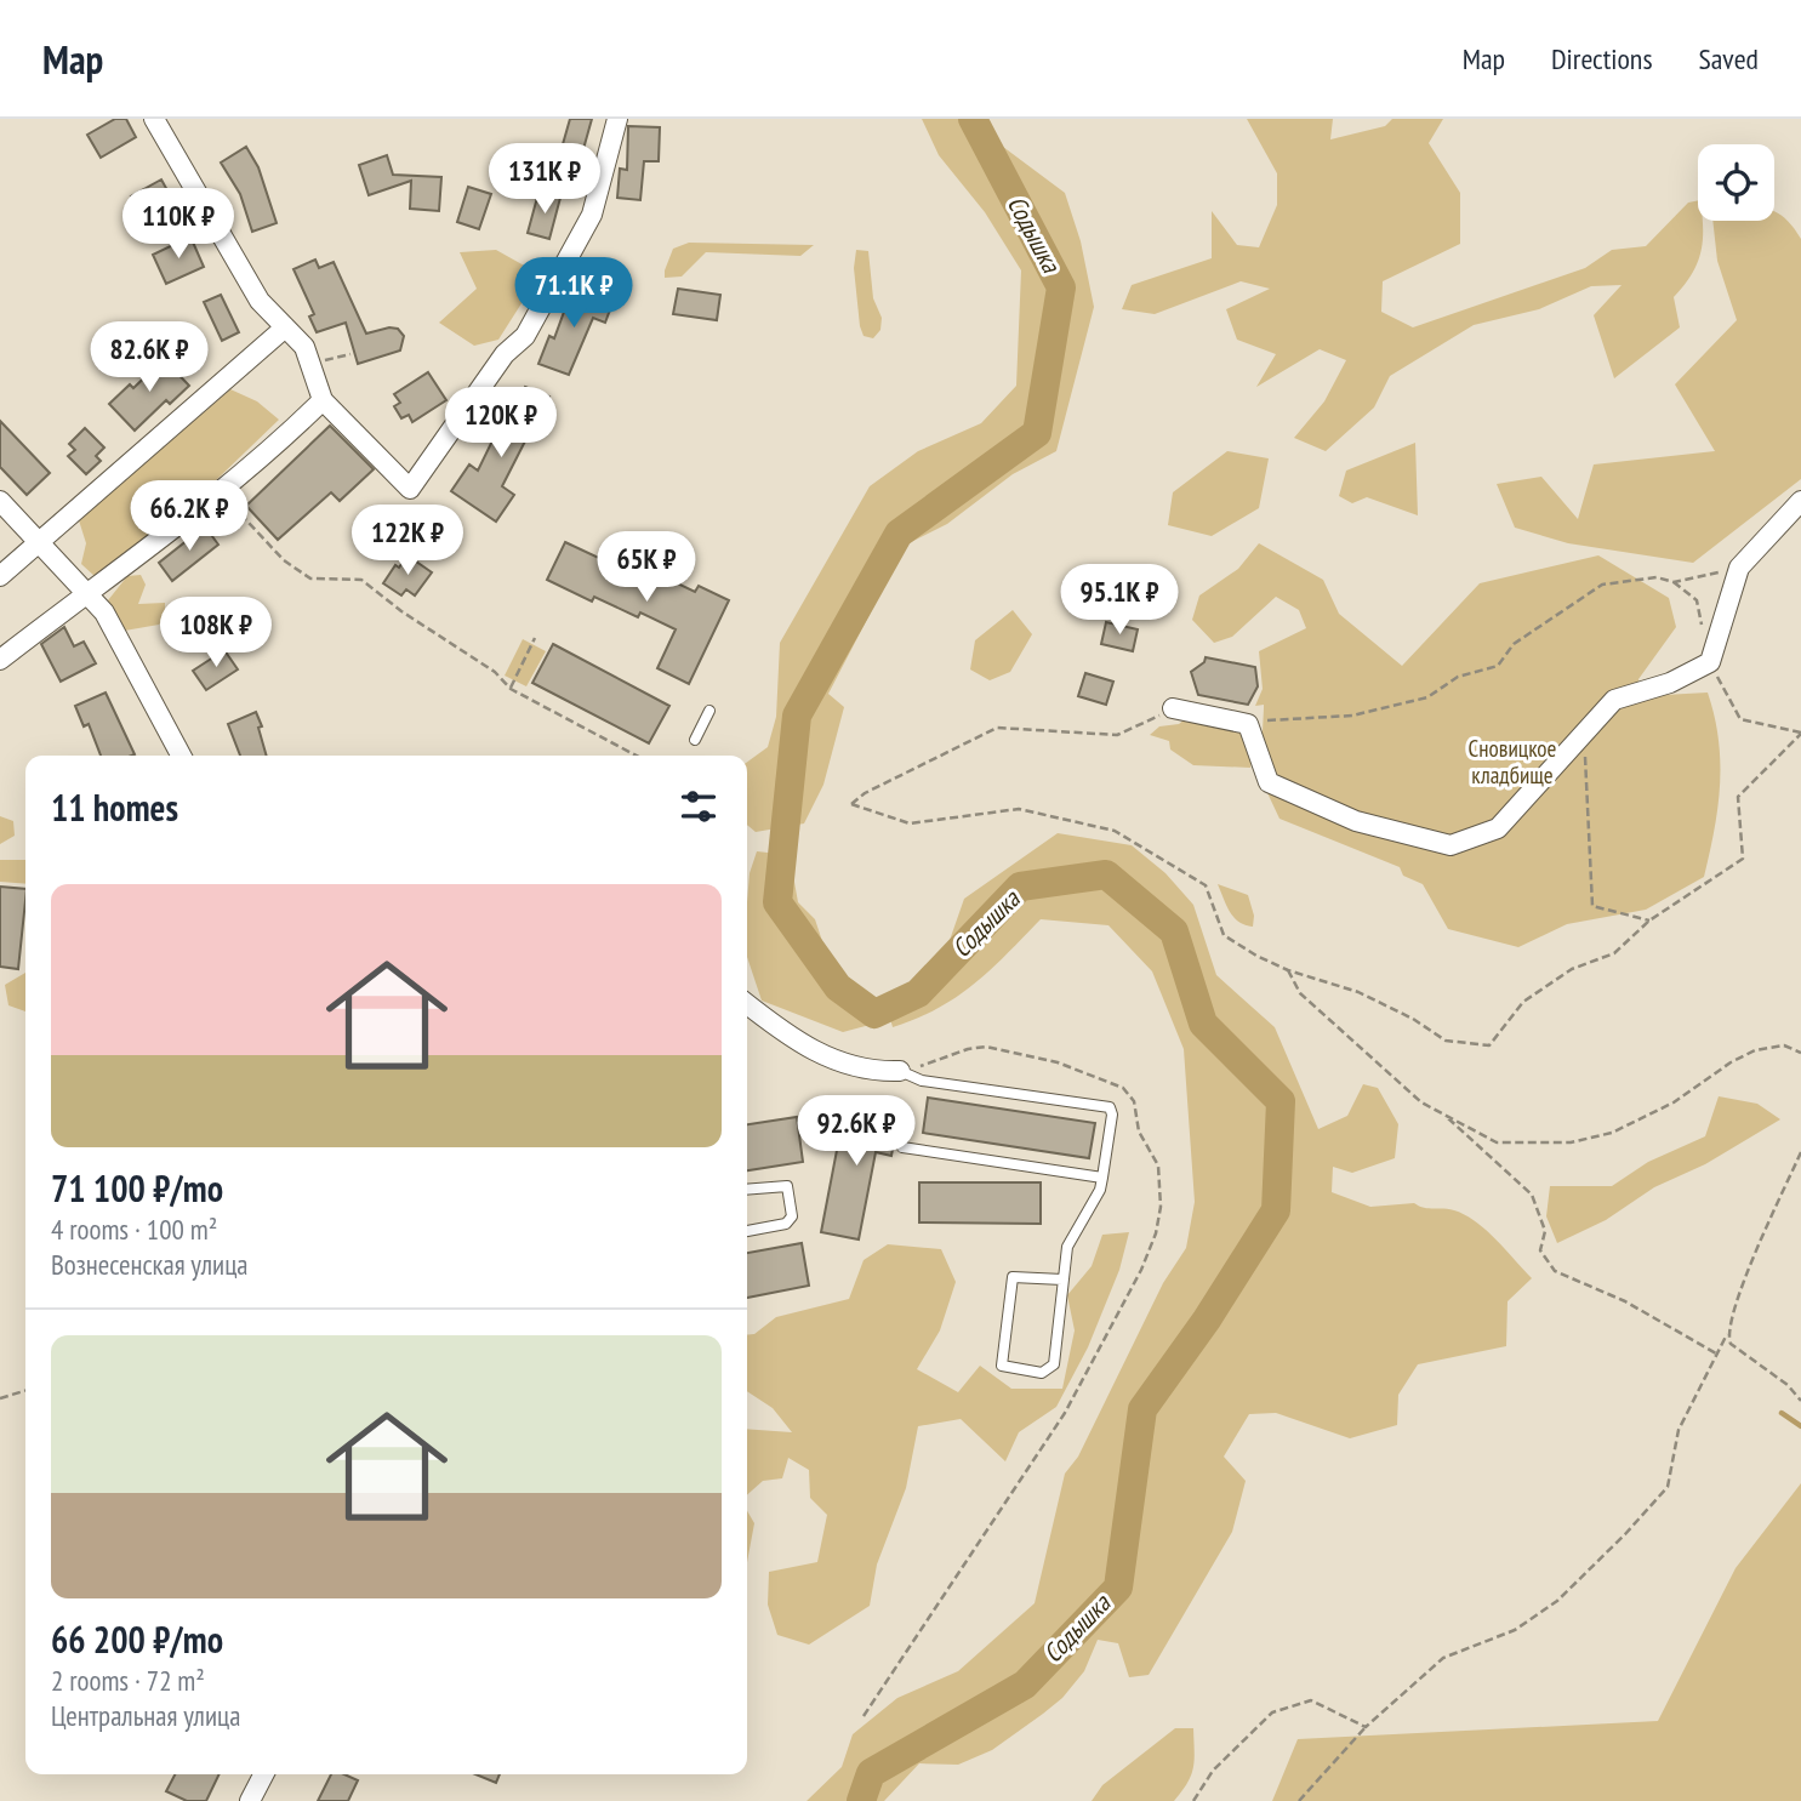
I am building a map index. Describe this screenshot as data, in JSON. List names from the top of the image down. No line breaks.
{"water":["Содышка"],"parks":["Сновицкое кладбище"],"page":{"header":"Map","nav":["Map","Directions","Saved"],"price":["131K ₽","110K ₽","71.1K ₽","82.6K ₽","120K ₽","66.2K ₽","122K ₽","65K ₽","95.1K ₽","108K ₽","92.6K ₽"],"heading":"11 homes","list":[{"name":"71 100 ₽/mo","note":"4 rooms · 100 m² · Вознесенская улица"},{"name":"66 200 ₽/mo","note":"2 rooms · 72 m² · Центральная улица"}]}}
